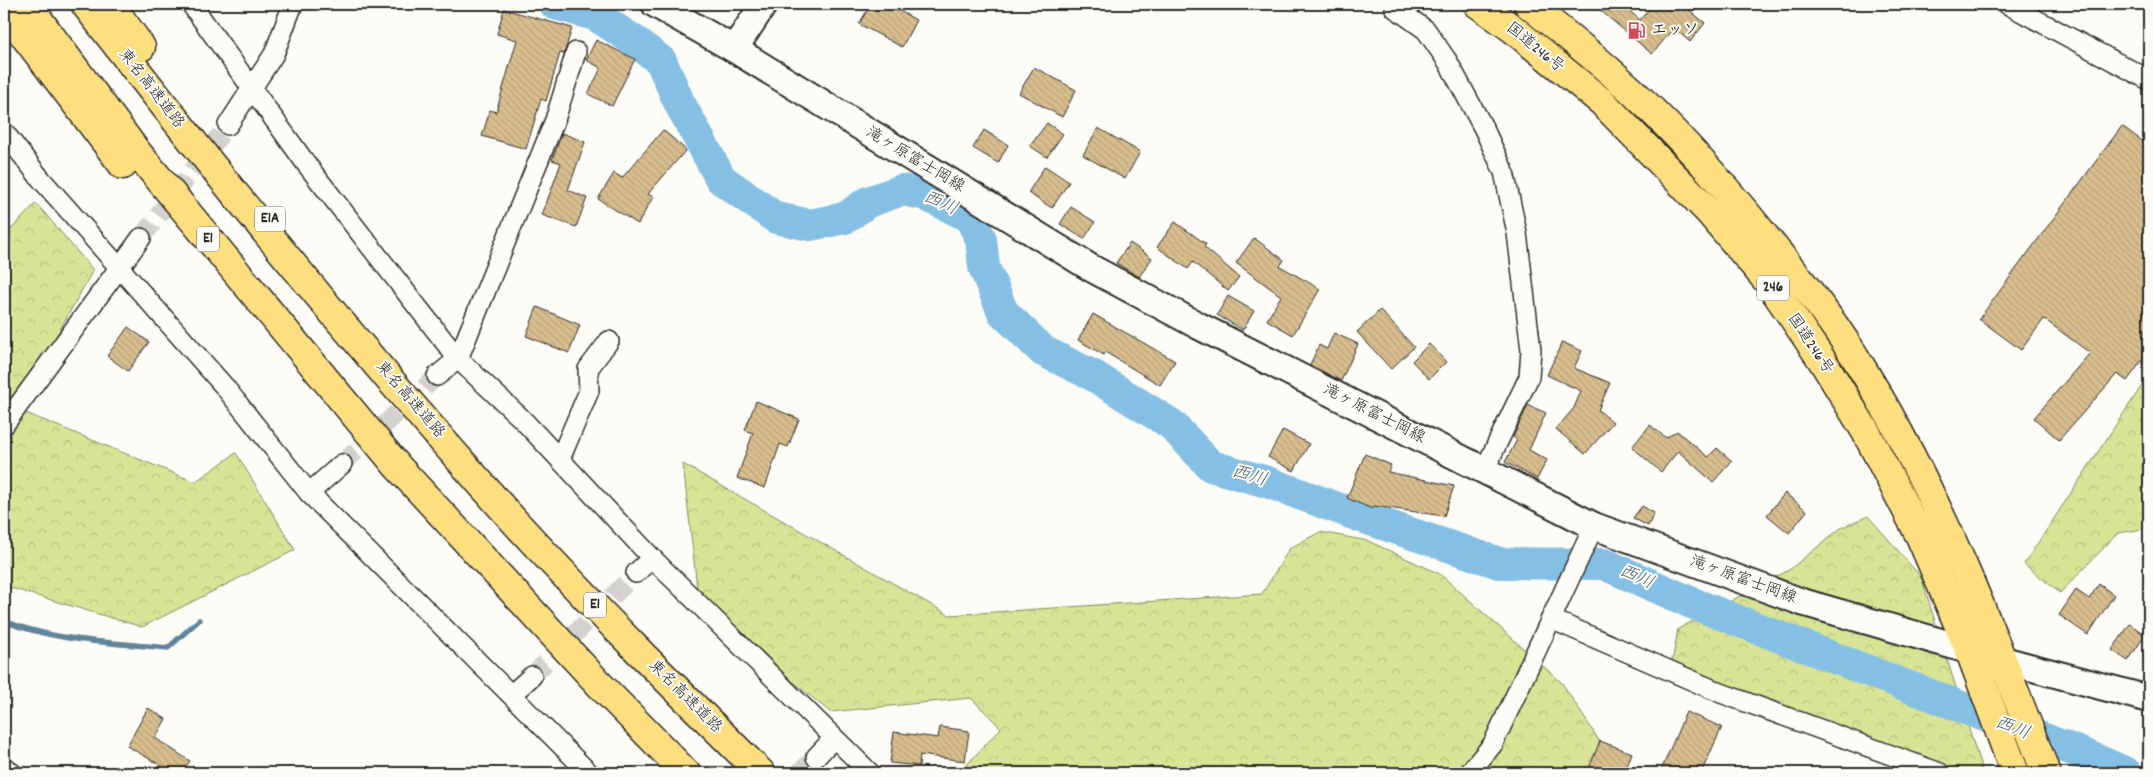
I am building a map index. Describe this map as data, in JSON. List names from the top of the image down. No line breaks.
{"streets":{"highway":["国道246号","東名高速道路","E1A","E1","246"],"main road":["滝ヶ原富士岡線"]},"crossings":[["国道246号","滝ヶ原富士岡線"],["東名高速道路","E1A"]],"water":["西川"],"places":{"fuel station":["エッソ"]}}
